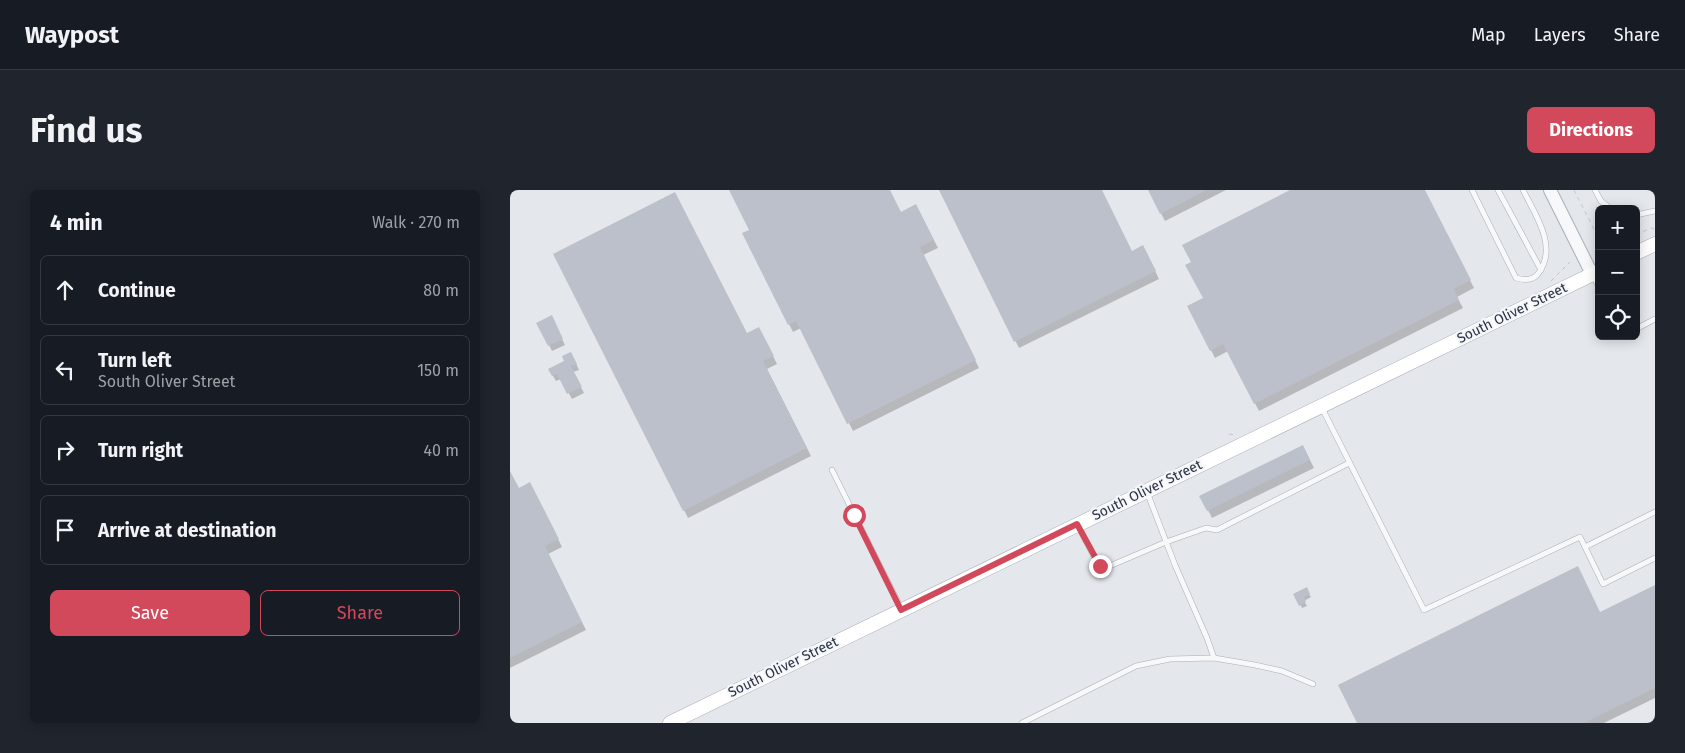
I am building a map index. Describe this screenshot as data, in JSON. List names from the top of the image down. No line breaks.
{"streets":{"main road":["South Oliver Street"]},"page":{"header":"Waypost","nav":["Map","Layers","Share"],"buttons":["Directions",["Save","Share"]],"title":"Find us","heading":["4 min","Walk · 270 m"],"map_buttons":["+","−"],"list":[["Continue","80 m"],["Turn left","South Oliver Street","150 m"],["Turn right","40 m"],"Arrive at destination"]}}
